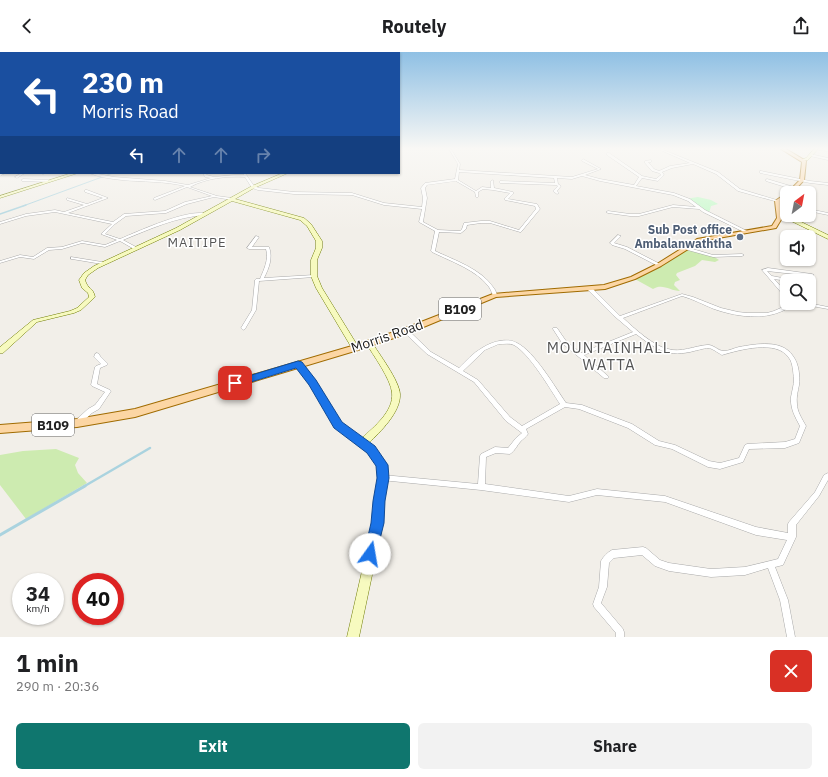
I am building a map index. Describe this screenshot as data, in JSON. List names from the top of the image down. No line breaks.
{"streets":{"main road":["B109","Morris Road"]},"districts":["MAITIPE","MOUNTAINHALL WATTA"],"places":["Sub Post office Ambalanwaththa"],"north":"top right","page":{"header":"Routely","turn":["230 m","Morris Road"],"speed":"34 km/h","limit":"40","heading":["1 min","290 m · 20:36"],"buttons":["Exit","Share"]}}
